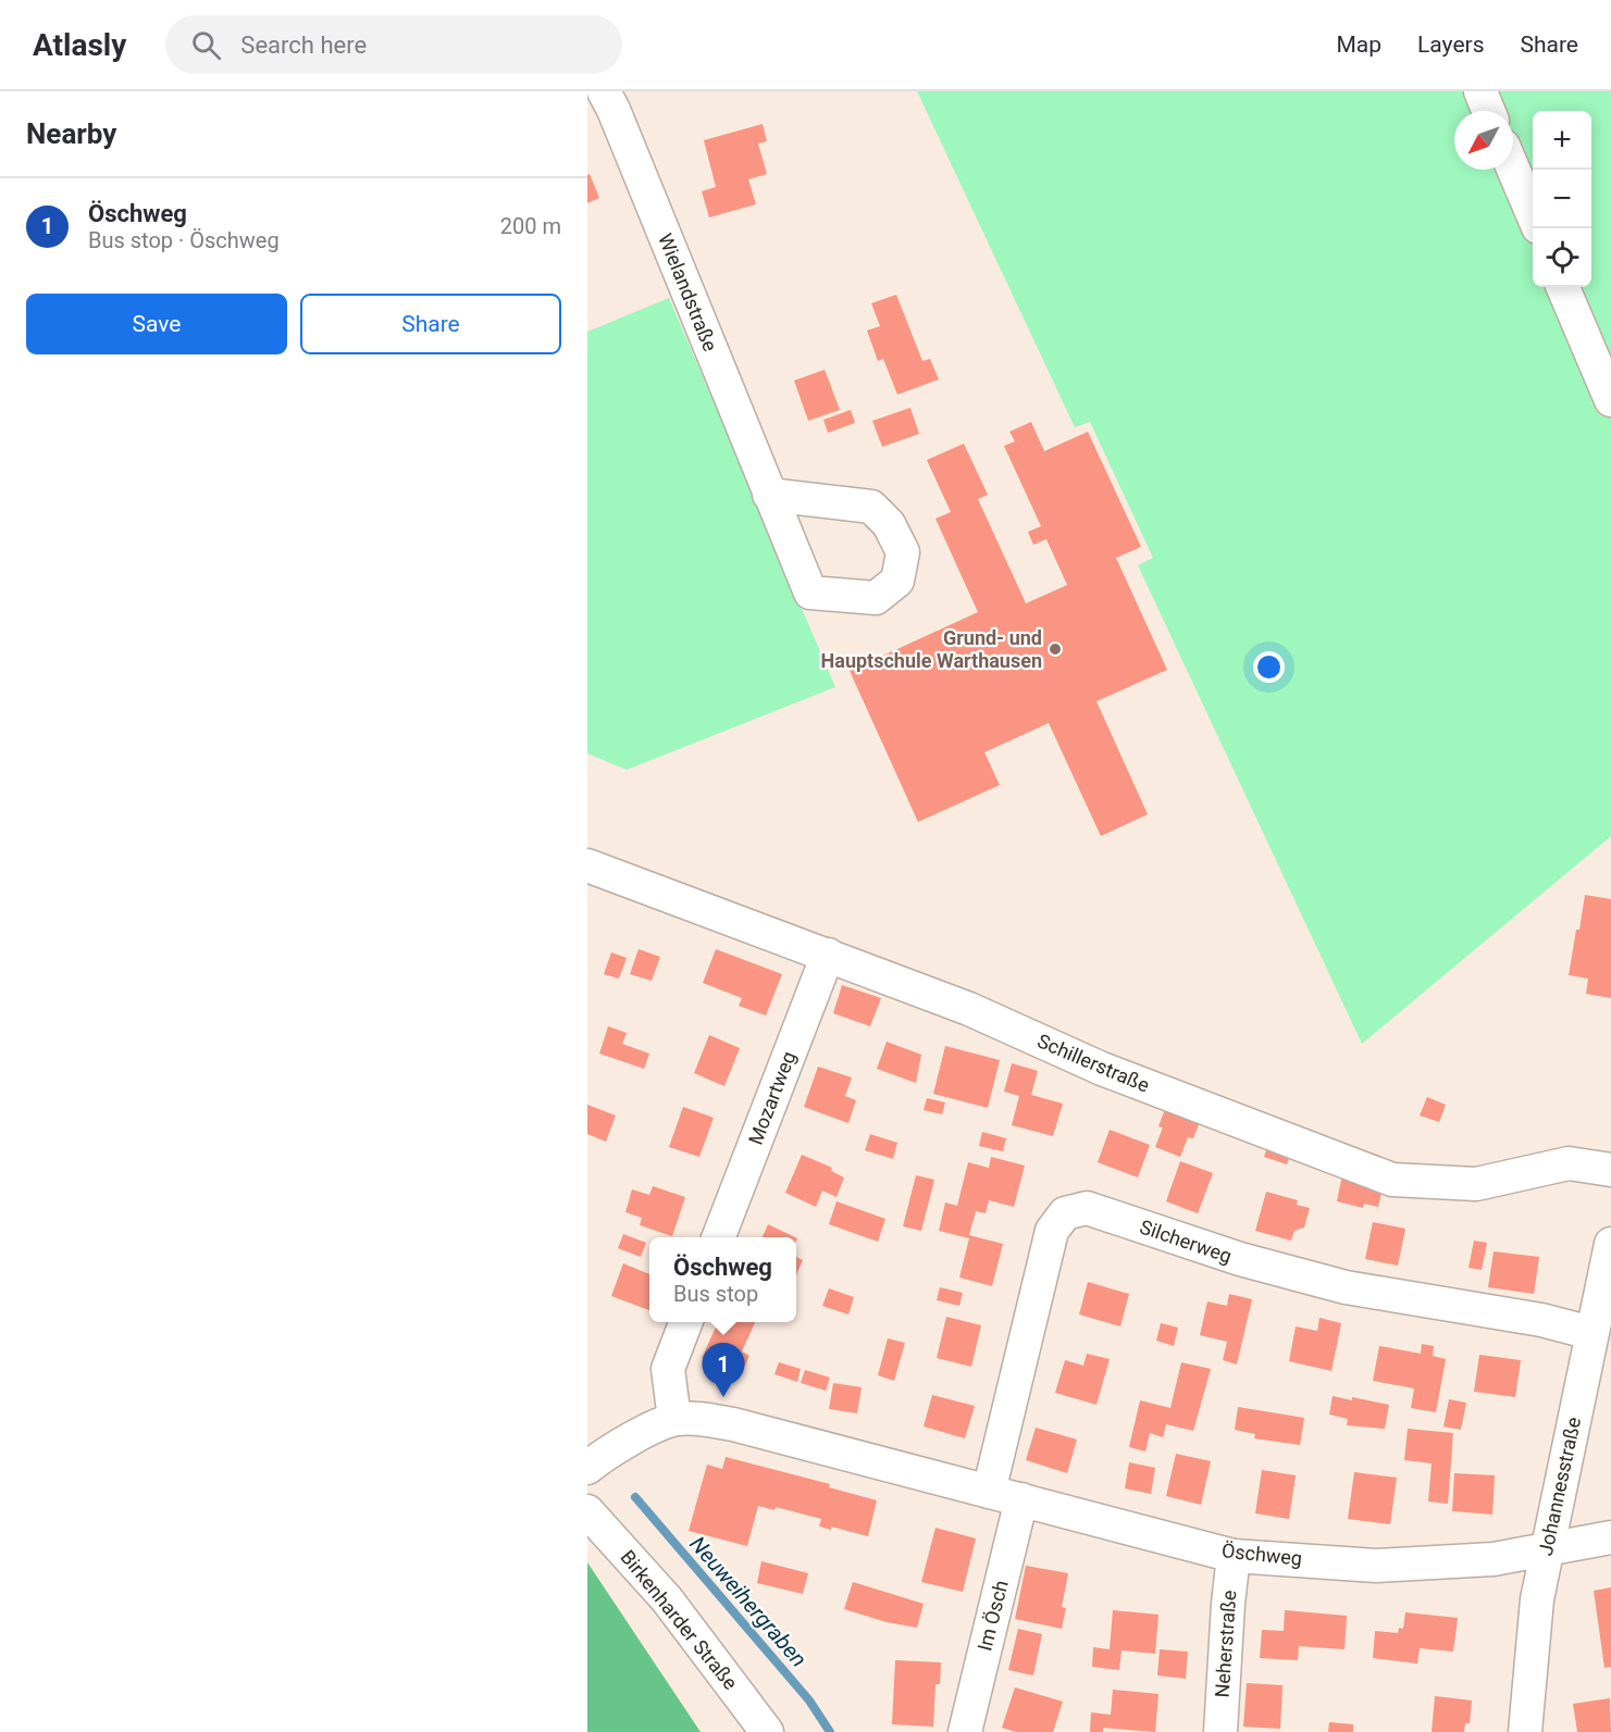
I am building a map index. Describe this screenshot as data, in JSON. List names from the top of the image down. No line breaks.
{"streets":{"street":["Wielandstraße","Schillerstraße","Mozartweg","Silcherweg","Johannesstraße","Öschweg","Im Ösch","Birkenharder Straße","Neherstraße"]},"crossings":[["Schillerstraße","Mozartweg"],["Silcherweg","Johannesstraße"],["Silcherweg","Öschweg"],["Johannesstraße","Öschweg"],["Öschweg","Im Ösch"],["Öschweg","Neherstraße"]],"water":["Neuweihergraben"],"places":["Grund- und Hauptschule Warthausen"],"north":"bottom left","page":{"header":"Atlasly","search":"Search here","nav":["Map","Layers","Share"],"heading":"Nearby","map_buttons":["+","−"],"list":[{"mark":"1","name":"Öschweg","note":"Bus stop · Öschweg","value":"200 m"}],"buttons":["Save","Share"],"popup":["Öschweg","Bus stop"],"pins":"1"}}
